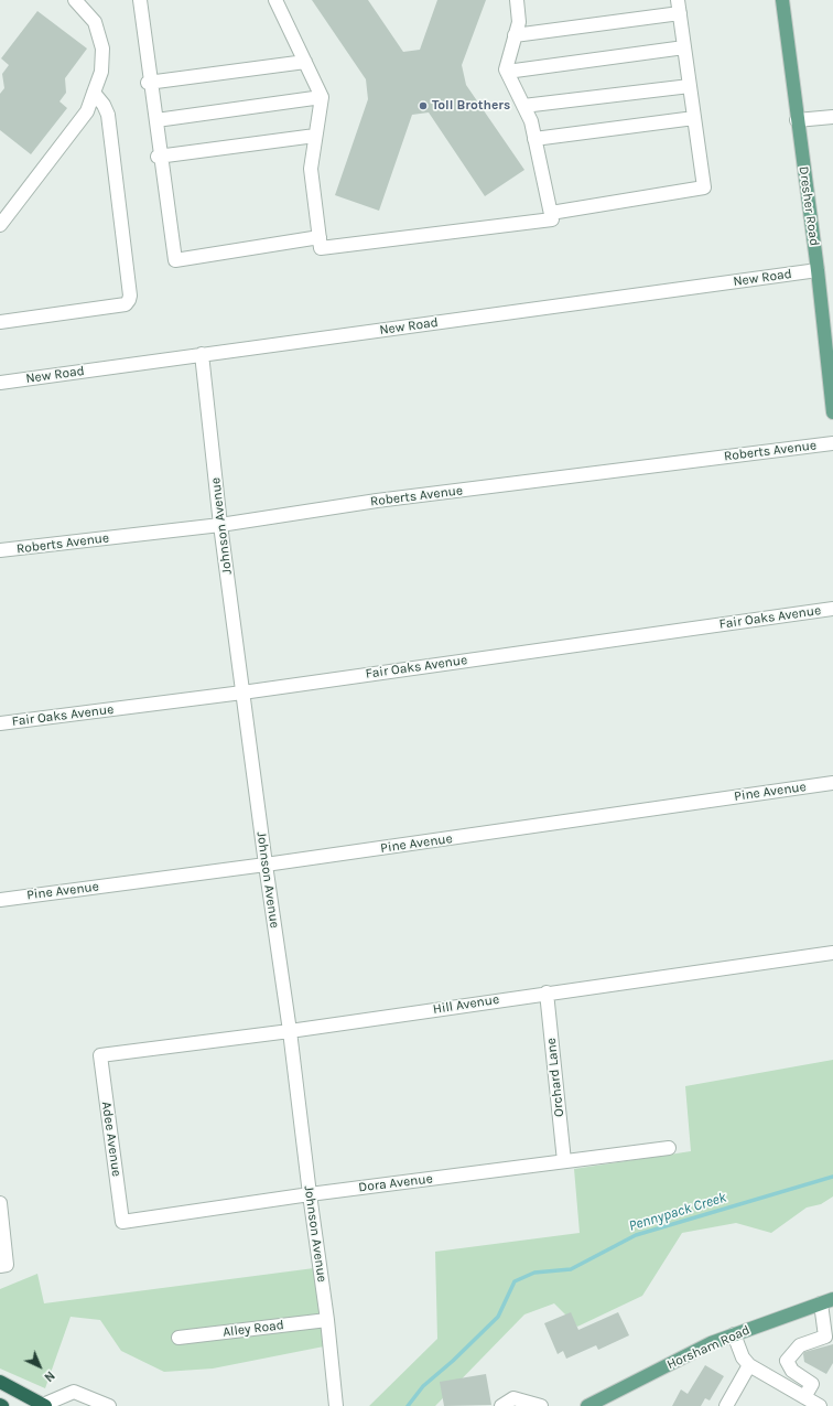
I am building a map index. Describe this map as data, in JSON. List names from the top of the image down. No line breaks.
{"streets":{"main road":["Dresher Road","Horsham Road"],"street":["New Road","Roberts Avenue","Johnson Avenue","Fair Oaks Avenue","Pine Avenue","Hill Avenue","Orchard Lane","Adee Avenue","Dora Avenue","Alley Road"]},"crossings":[["Dresher Road","New Road"],["New Road","Johnson Avenue"],["Roberts Avenue","Johnson Avenue"],["Johnson Avenue","Fair Oaks Avenue"],["Johnson Avenue","Pine Avenue"],["Johnson Avenue","Hill Avenue"],["Johnson Avenue","Dora Avenue"],["Johnson Avenue","Alley Road"],["Hill Avenue","Orchard Lane"],["Hill Avenue","Adee Avenue"],["Orchard Lane","Dora Avenue"],["Adee Avenue","Dora Avenue"]],"water":["Pennypack Creek"],"places":["Toll Brothers"],"north":"bottom right"}
